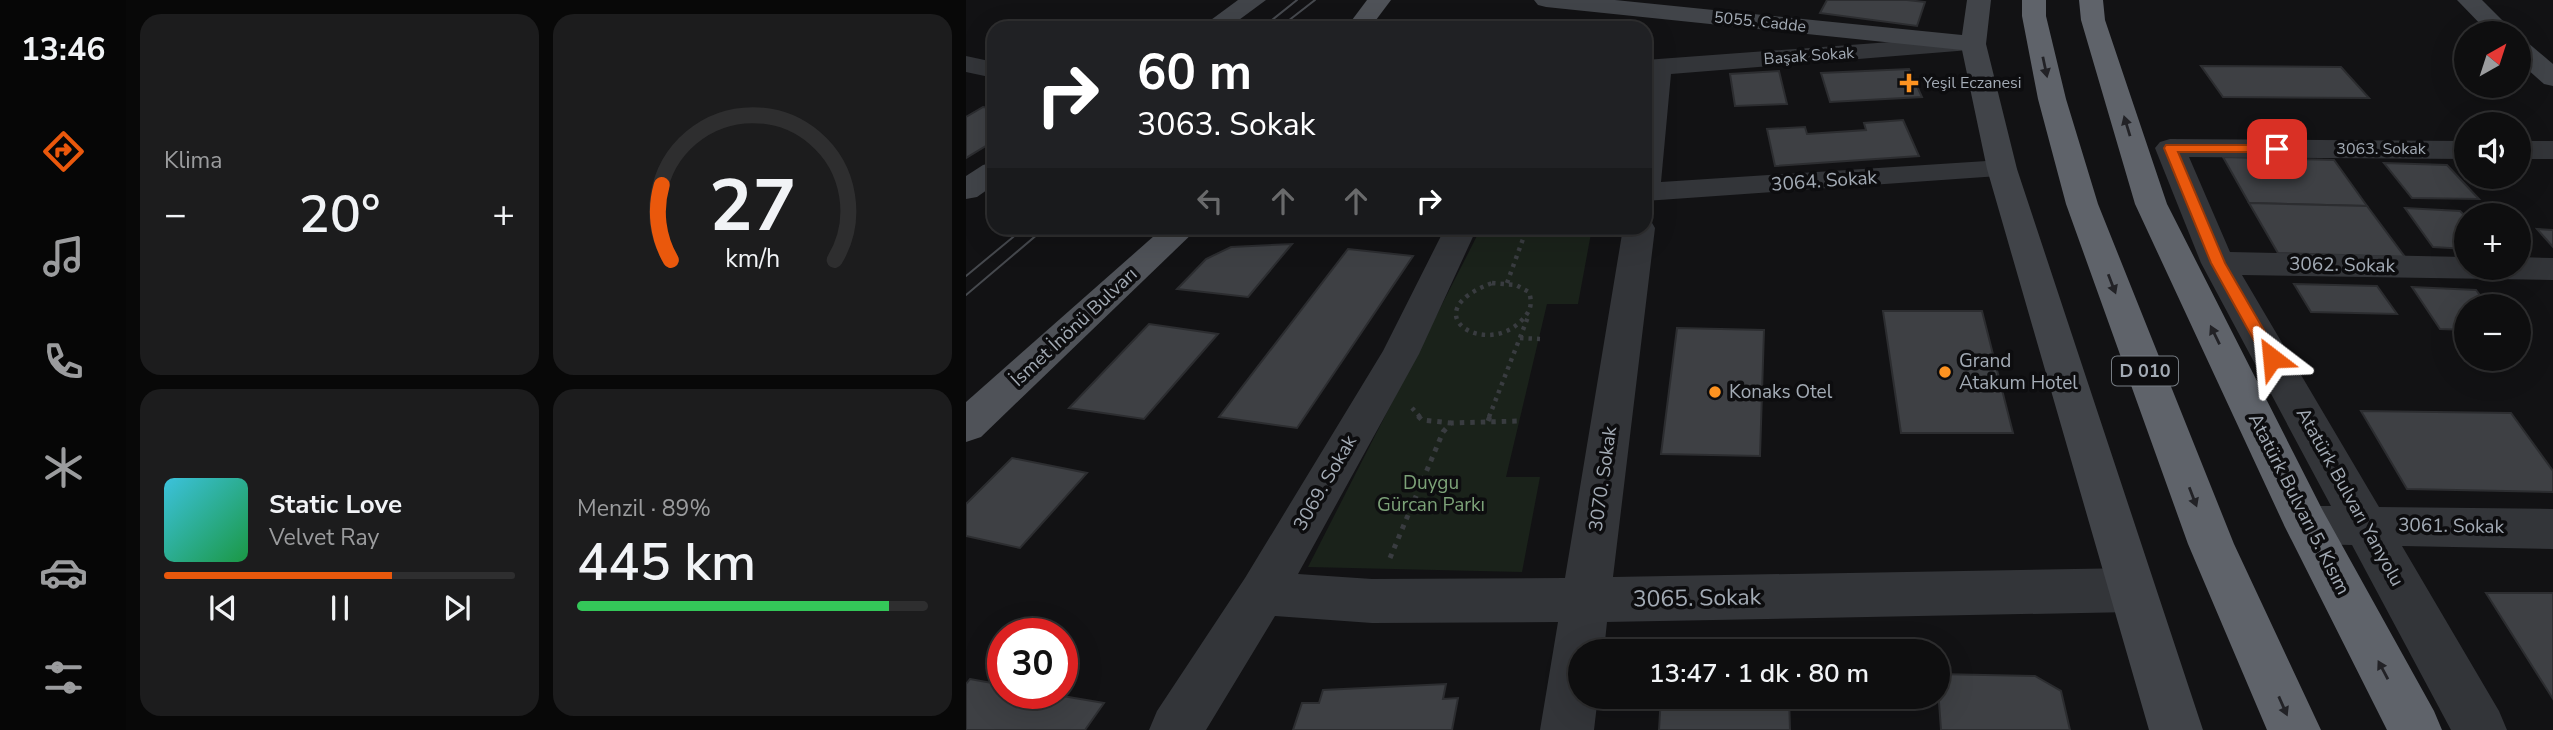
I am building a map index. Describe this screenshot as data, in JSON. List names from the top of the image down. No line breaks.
{"streets":{"highway":["D 010","Atatürk Bulvarı 5. Kısım"],"main road":["İsmet İnönü Bulvarı"],"street":["5055. Cadde","Başak Sokak","3063. Sokak","3064. Sokak","3062. Sokak","3070. Sokak","3069. Sokak","Atatürk Bulvarı Yanyolu","3061. Sokak","3065. Sokak"]},"crossings":[["5055. Cadde","Başak Sokak"],["3063. Sokak","Atatürk Bulvarı Yanyolu"],["3062. Sokak","Atatürk Bulvarı Yanyolu"],["3070. Sokak","3065. Sokak"],["3069. Sokak","3065. Sokak"],["Atatürk Bulvarı Yanyolu","3061. Sokak"],["Atatürk Bulvarı 5. Kısım","3061. Sokak"]],"parks":["Duygu Gürcan Parkı"],"places":{"health":["Yeşil Eczanesi"],"other":["Grand Atakum Hotel","Konaks Otel"]},"north":"top right","page":{"tabs":"13:46","tile":["Klima",["Menzil · 89%","445 km"]],"map_buttons":["+","−"],"turn":["60 m","3063. Sokak"],"heat":["−","20°","+"],"song":["Static Love","Velvet Ray"],"limit":"30","trip":"13:47 · 1 dk · 80 m","gauge":["27","km/h"]}}
